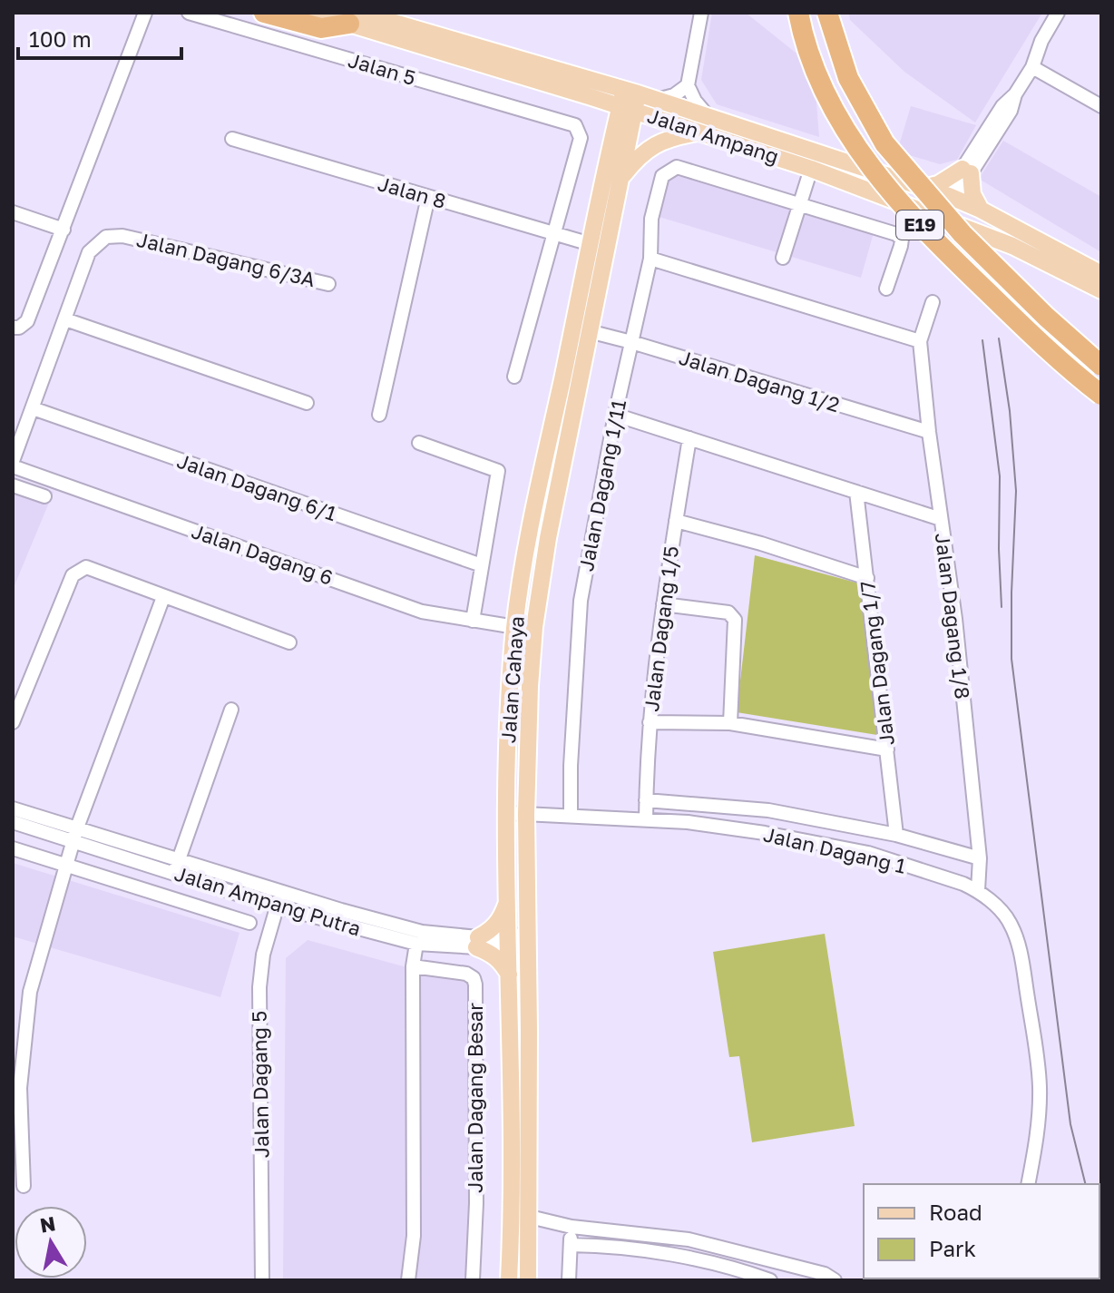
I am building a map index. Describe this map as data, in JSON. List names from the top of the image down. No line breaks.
{"streets":{"highway":["E19"],"main road":["Jalan Ampang","Jalan Cahaya"],"street":["Jalan 5","Jalan 8","Jalan Dagang 6/3A","Jalan Dagang 1/2","Jalan Dagang 1/11","Jalan Dagang 6/1","Jalan Dagang 6","Jalan Dagang 1/8","Jalan Dagang 1/5","Jalan Dagang 1/7","Jalan Dagang 1","Jalan Ampang Putra","Jalan Dagang 5","Jalan Dagang Besar"]},"crossings":[["Jalan 5","Jalan 8"],["Jalan Ampang","Jalan Cahaya"],["Jalan 8","Jalan Cahaya"],["Jalan Dagang 6/3A","Jalan Dagang 6/1"],["Jalan Dagang 1/2","Jalan Dagang 1/11"],["Jalan Dagang 1/2","Jalan Dagang 1/8"],["Jalan Dagang 1/2","Jalan Cahaya"],["Jalan Dagang 1/11","Jalan Dagang 1"],["Jalan Dagang 6","Jalan Cahaya"],["Jalan Dagang 1/8","Jalan Dagang 1"],["Jalan Dagang 1/5","Jalan Dagang 1"],["Jalan Cahaya","Jalan Dagang 1"],["Jalan Cahaya","Jalan Ampang Putra"],["Jalan Ampang Putra","Jalan Dagang 5"]],"legend":["Road","Park"],"scale_bar":"100 m","north":"top"}
